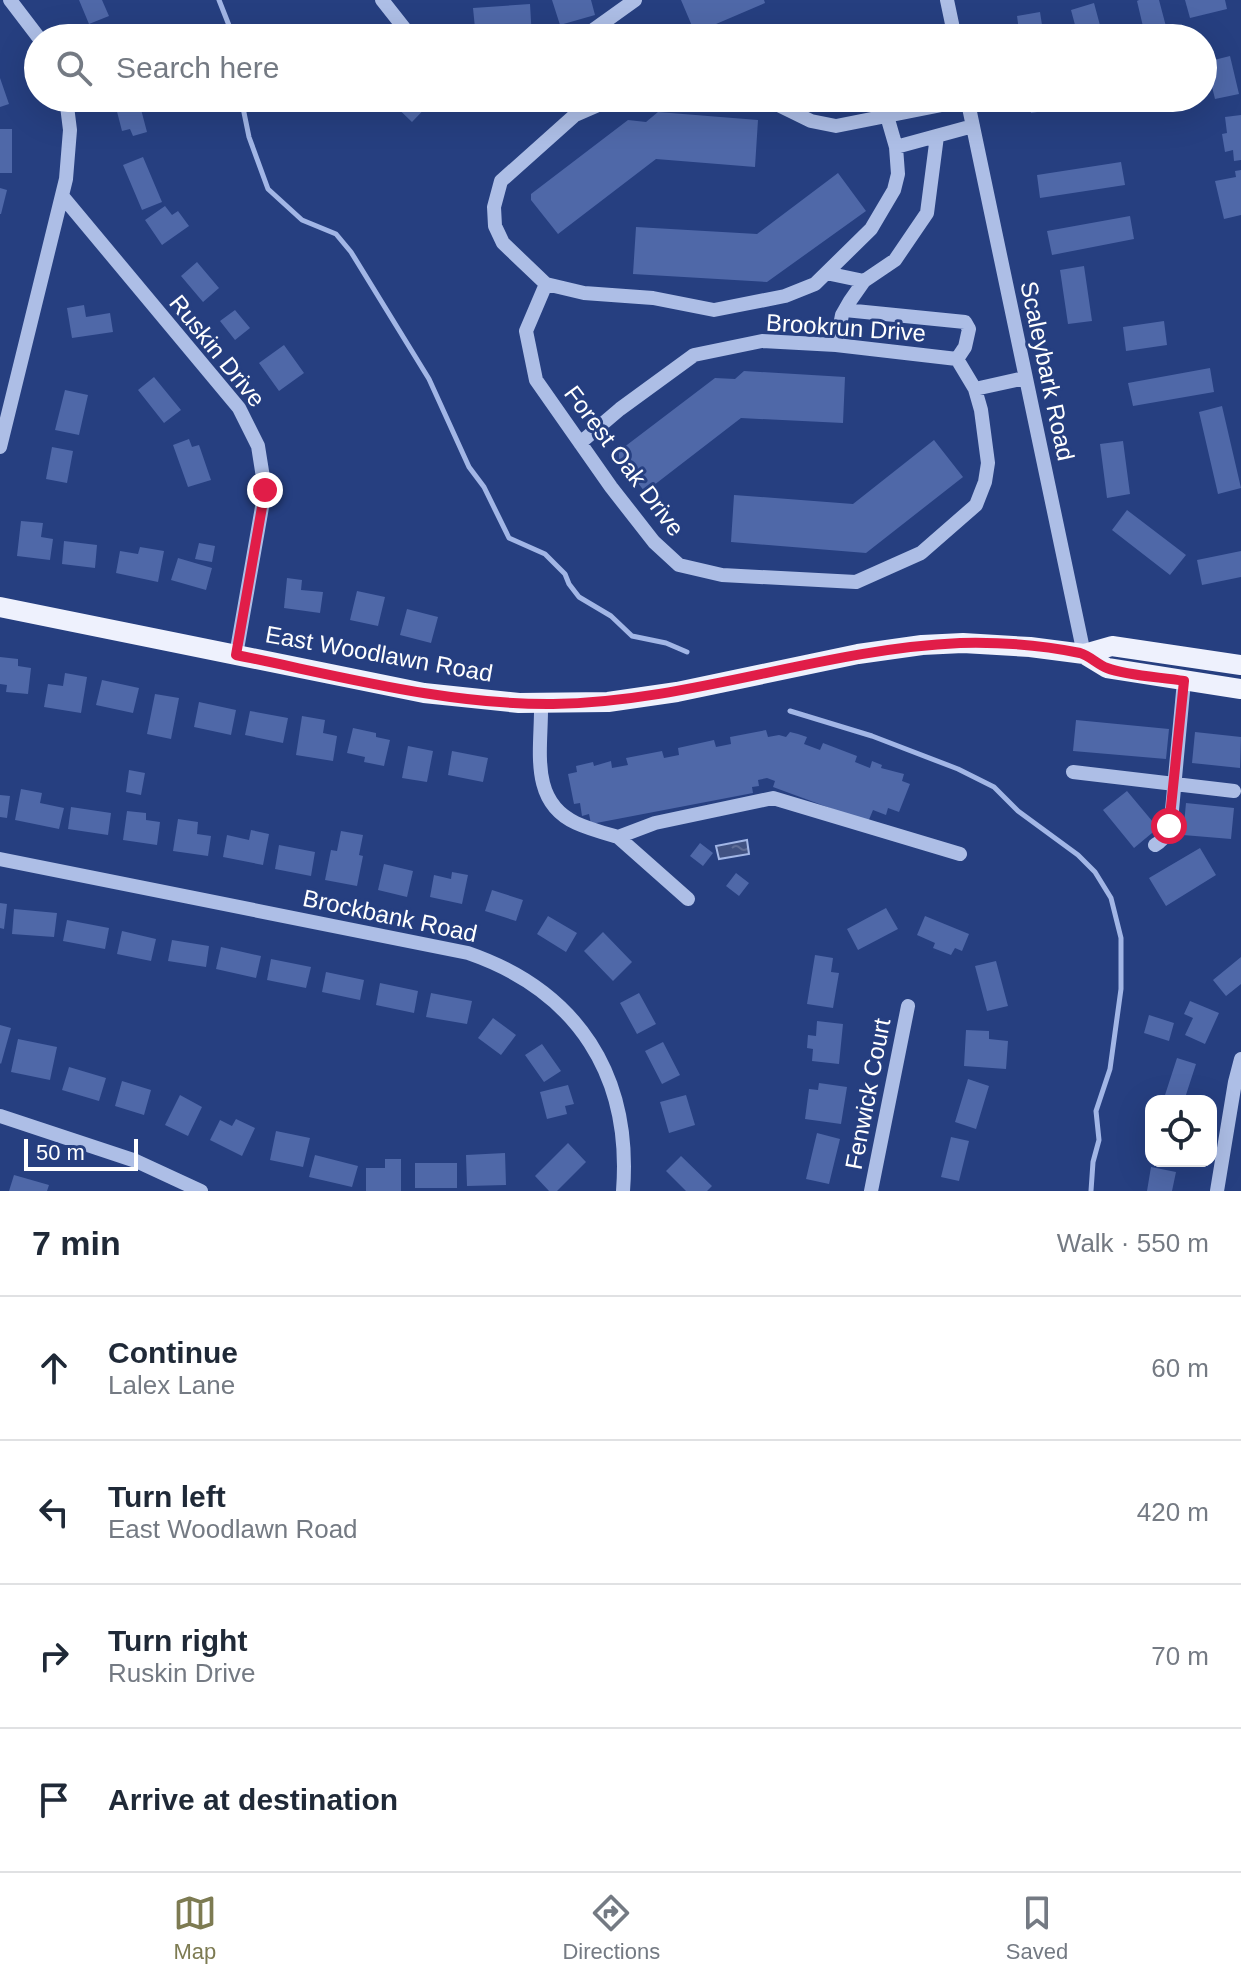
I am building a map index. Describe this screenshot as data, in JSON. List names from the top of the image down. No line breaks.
{"streets":{"main road":["East Woodlawn Road"],"street":["Brookrun Drive","Ruskin Drive","Scaleybark Road","Forest Oak Drive","Brockbank Road","Fenwick Court"]},"crossings":[["Brookrun Drive","Forest Oak Drive"],["Ruskin Drive","East Woodlawn Road"],["Scaleybark Road","East Woodlawn Road"]],"scale_bar":"50 m","page":{"search":"Search here","scale":"50 m","heading":["7 min","Walk · 550 m"],"list":[["Continue","Lalex Lane","60 m"],["Turn left","East Woodlawn Road","420 m"],["Turn right","Ruskin Drive","70 m"],"Arrive at destination"],"nav":["Map","Directions","Saved"]}}
